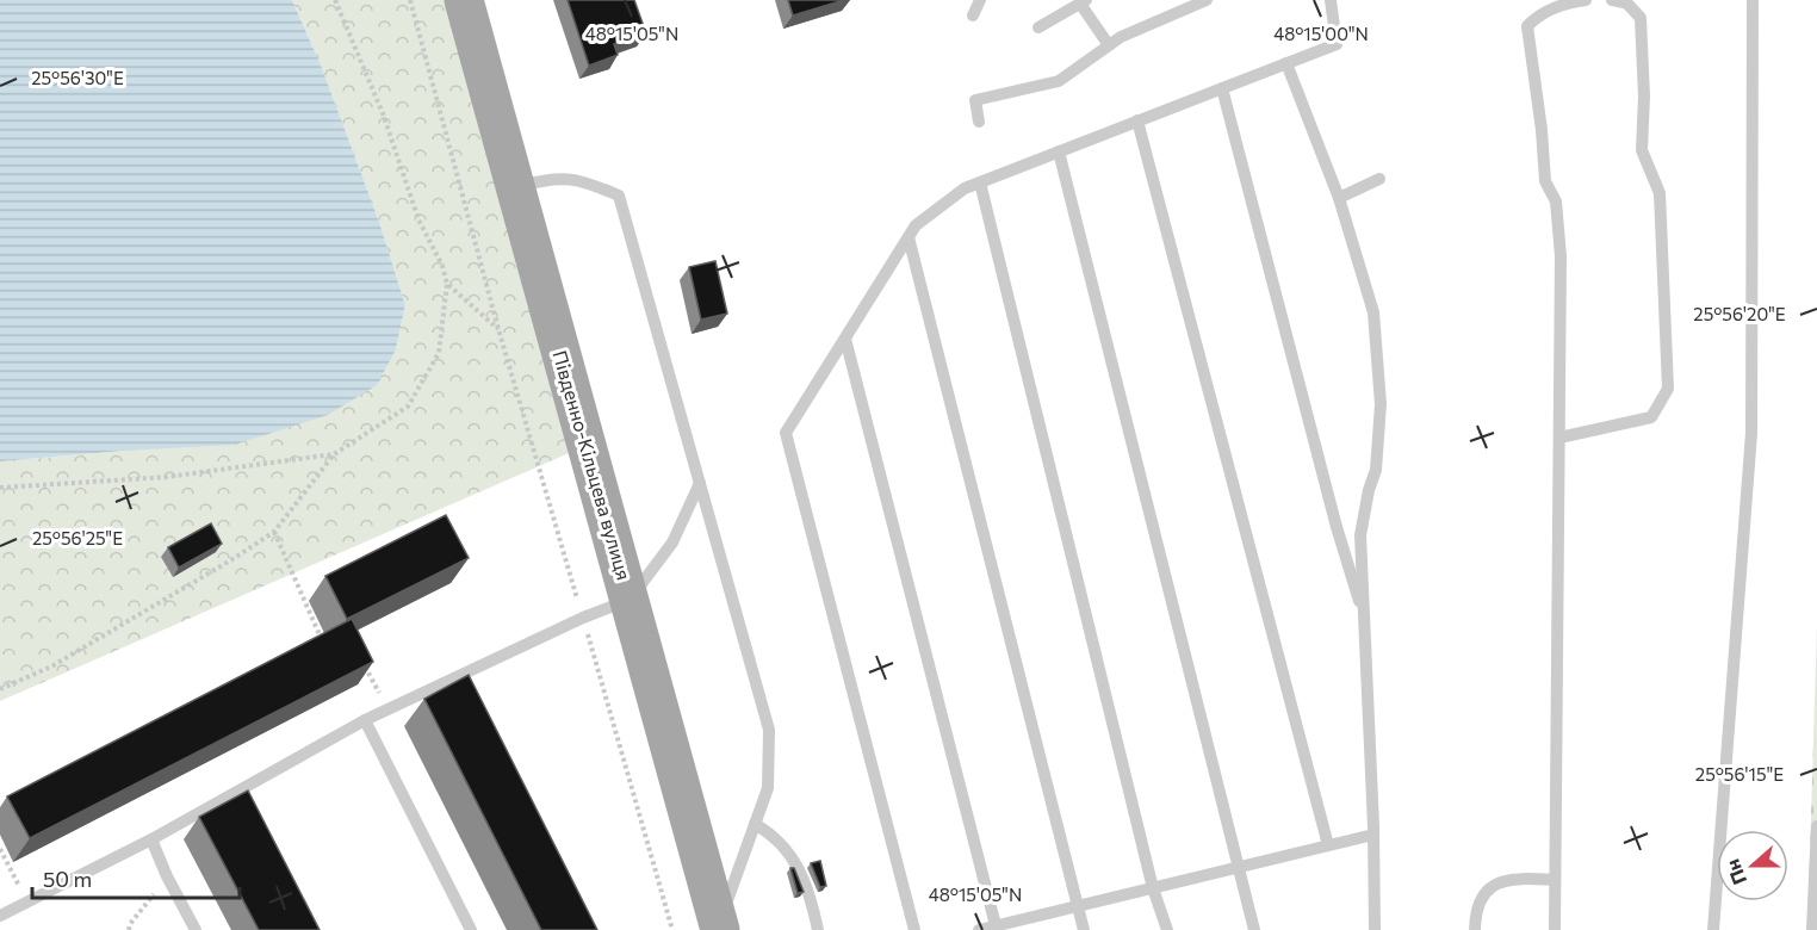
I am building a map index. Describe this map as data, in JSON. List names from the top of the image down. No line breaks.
{"streets":{"main road":["Південно-Кільцева вулиця"]},"scale_bar":"50 m","north":"left","coordinates":["48°15'05\"N","48°15'00\"N","25°56'30\"E","25°56'20\"E","25°56'25\"E","25°56'15\"E"]}
